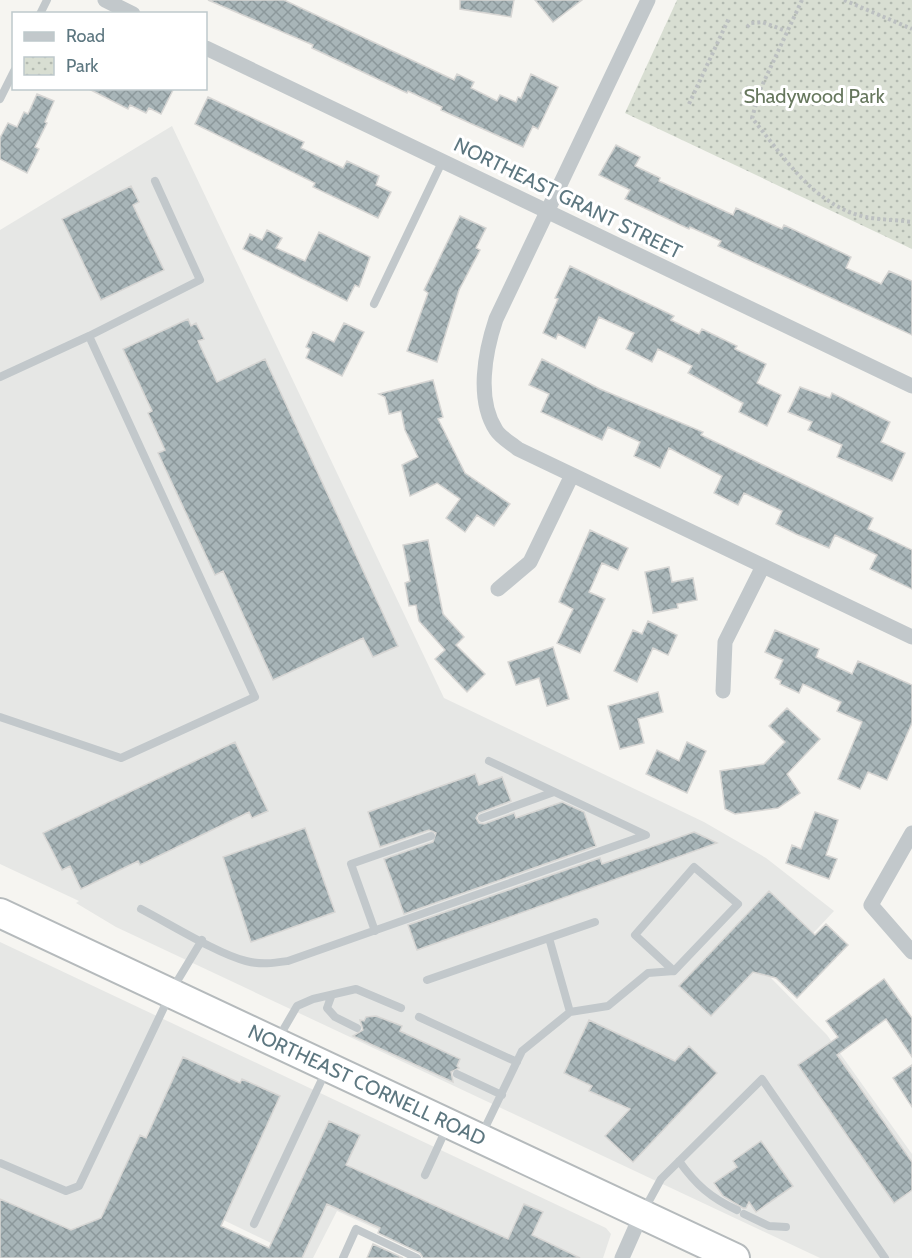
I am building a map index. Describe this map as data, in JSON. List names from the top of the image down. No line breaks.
{"streets":{"highway":["NORTHEAST CORNELL ROAD"],"street":["NORTHEAST GRANT STREET"]},"parks":["Shadywood Park"],"legend":["Road","Park"]}
